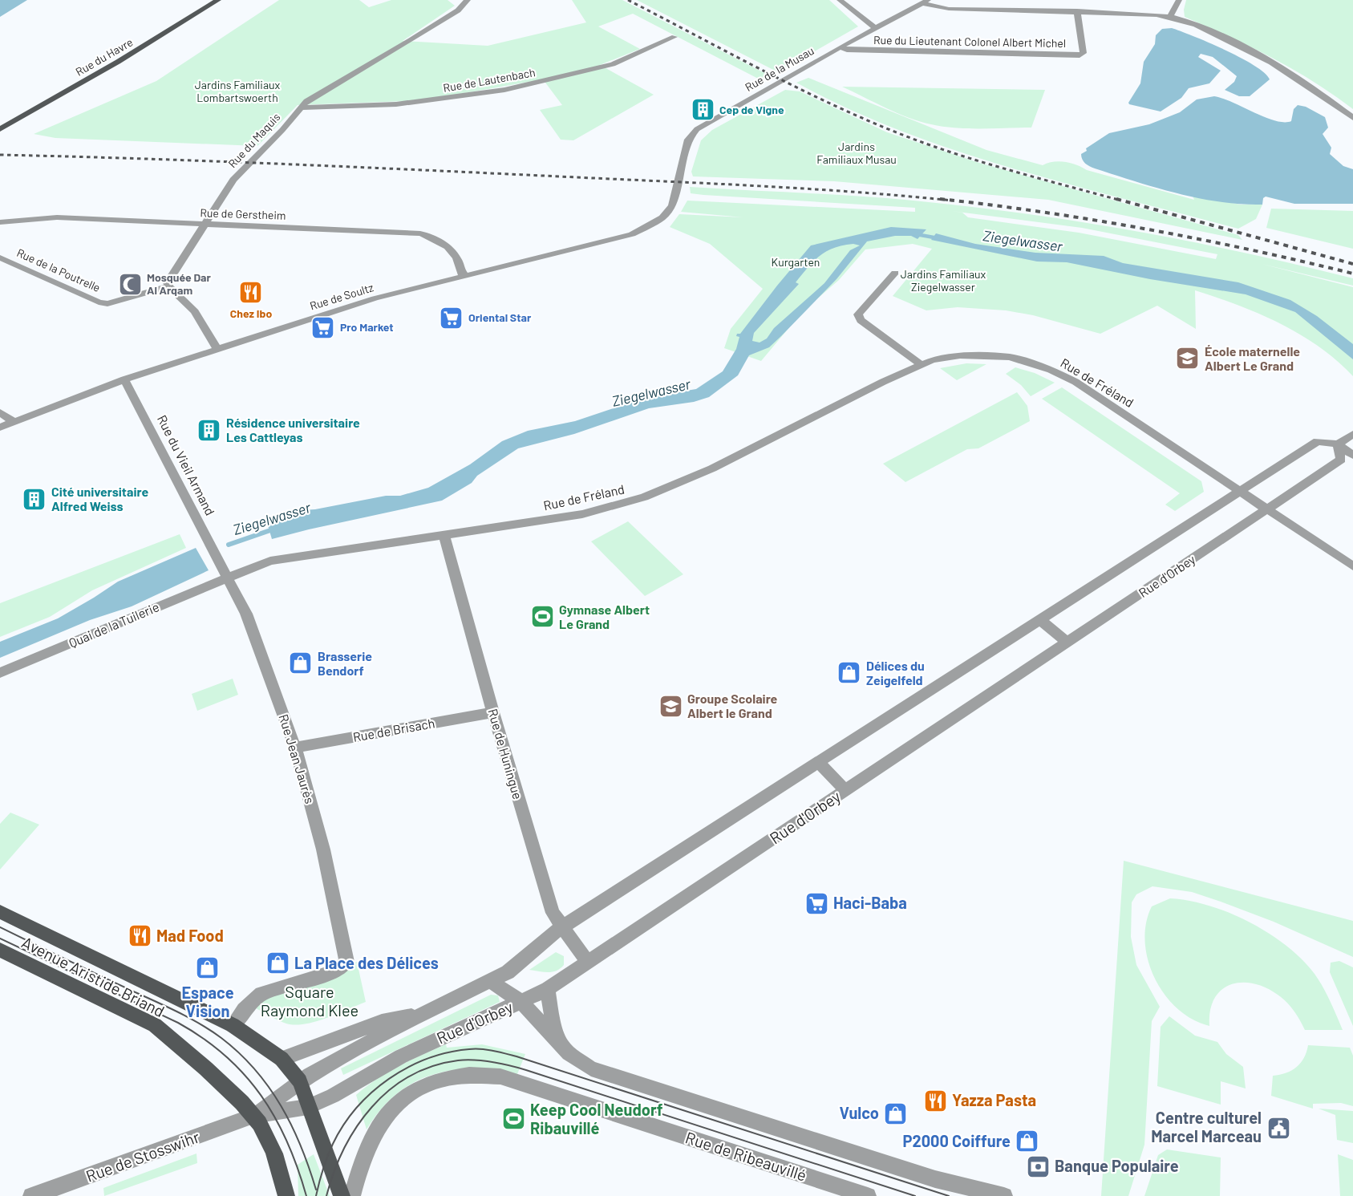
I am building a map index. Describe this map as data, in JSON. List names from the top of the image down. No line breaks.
{"streets":{"main road":["Rue du Havre","Avenue Aristide Briand"],"street":["Rue du Lieutenant Colonel Albert Michel","Rue de la Musau","Rue de Lautenbach","Rue du Maquis","Rue de Gerstheim","Rue de la Poutrelle","Rue de Soultz","Rue de Fréland","Rue du Vieil Armand","Rue d'Orbey","Quai de la Tuilerie","Rue de Brisach","Rue de Huningue","Rue Jean Jaurès","Rue de Stosswihr","Rue de Ribeauvillé"]},"crossings":[["Rue du Lieutenant Colonel Albert Michel","Rue de la Musau"],["Rue de la Musau","Rue de Soultz"],["Rue de Lautenbach","Rue du Maquis"],["Rue du Maquis","Rue de Gerstheim"],["Rue du Maquis","Rue de la Poutrelle"],["Rue de Gerstheim","Rue de Soultz"],["Rue de Soultz","Rue du Vieil Armand"],["Rue de Fréland","Rue d'Orbey"],["Rue de Fréland","Quai de la Tuilerie"],["Rue de Fréland","Rue de Huningue"],["Rue de Fréland","Rue Jean Jaurès"],["Rue du Vieil Armand","Rue Jean Jaurès"],["Rue d'Orbey","Rue de Huningue"],["Rue d'Orbey","Avenue Aristide Briand"],["Rue d'Orbey","Rue de Stosswihr"],["Quai de la Tuilerie","Rue Jean Jaurès"],["Rue de Brisach","Rue de Huningue"],["Rue de Brisach","Rue Jean Jaurès"],["Rue Jean Jaurès","Avenue Aristide Briand"],["Avenue Aristide Briand","Rue de Stosswihr"]],"water":["Ziegelwasser"],"parks":["Jardins Familiaux Lombartswoerth","Jardins Familiaux Musau","Kurgarten","Jardins Familiaux Ziegelwasser","Square Raymond Klee"],"places":{"building":["Cep de Vigne","Résidence universitaire Les Cattleyas","Cité universitaire Alfred Weiss"],"mosque":["Mosquée Dar Al Arqam"],"restaurant":["Chez Ibo","Mad Food","Yazza Pasta"],"supermarket":["Oriental Star","Pro Market","Haci-Baba"],"school or university":["École maternelle Albert Le Grand","Groupe Scolaire Albert le Grand"],"sports":["Gymnase Albert Le Grand","Keep Cool Neudorf Ribauvillé"],"shop":["Brasserie Bendorf","Délices du Zeigelfeld","La Place des Délices","Espace Vision","Vulco","P2000 Coiffure"],"public building":["Centre culturel Marcel Marceau"],"bank":["Banque Populaire"]}}
